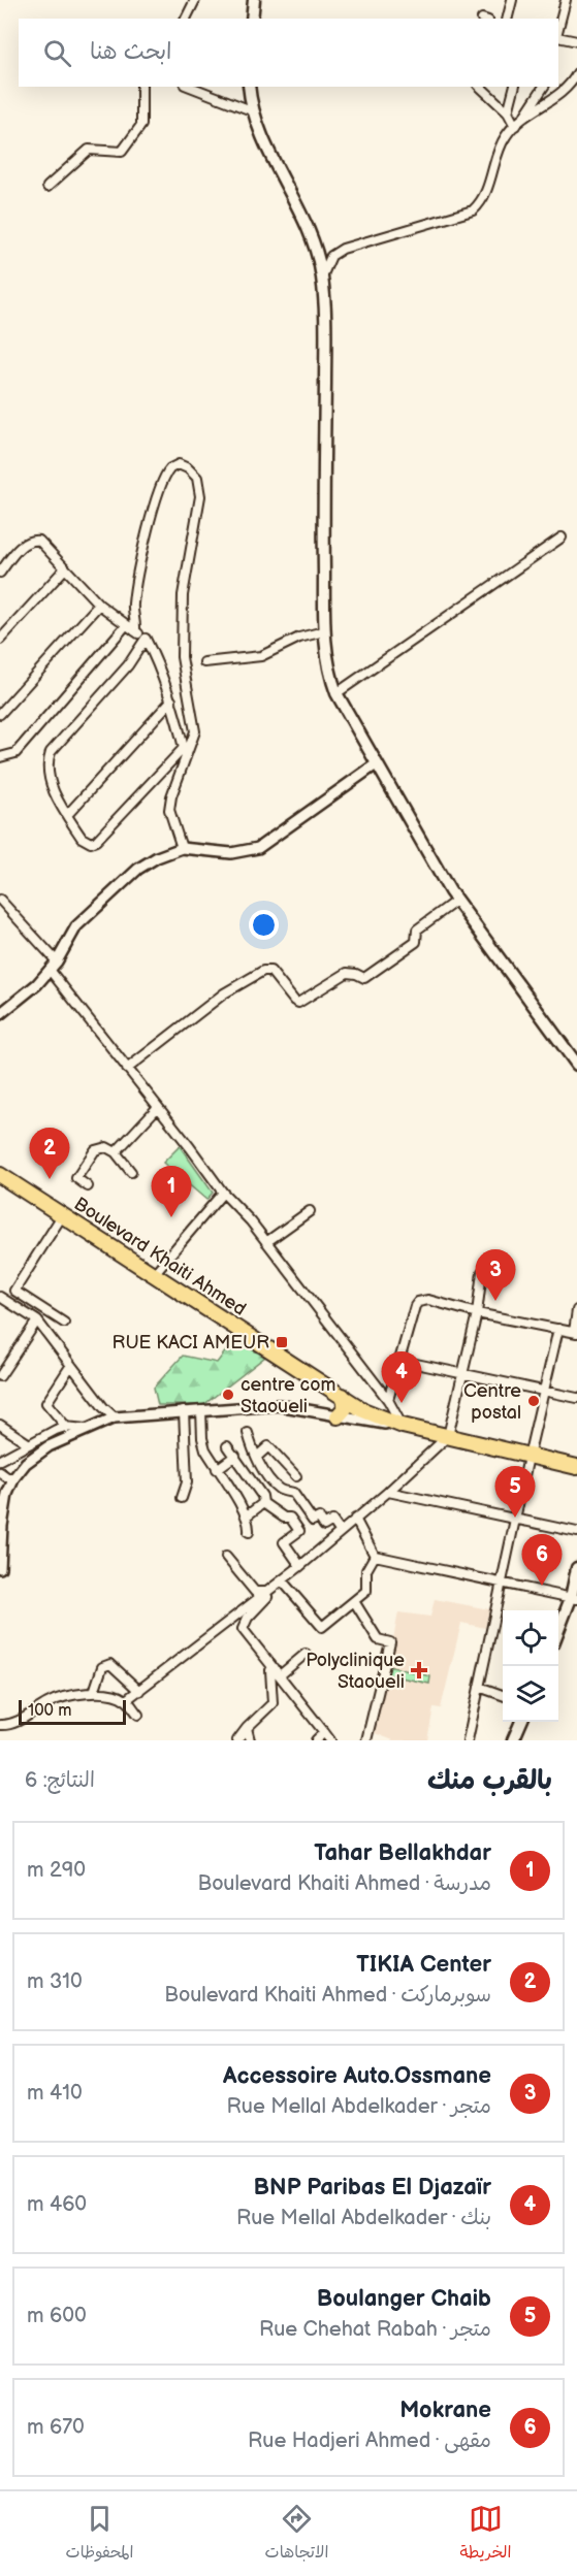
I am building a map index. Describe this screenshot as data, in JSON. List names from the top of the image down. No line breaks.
{"streets":{"highway":["Boulevard Khaiti Ahmed"]},"places":{"transit":["RUE KACI AMEUR"],"other":["centre com Staoueli","Centre postal"],"health":["Polyclinique Staoueli"]},"scale_bar":"100 m","page":{"search":"ابحث هنا","pins":["2","1","3","4","5","6"],"scale":"100 m","heading":["بالقرب منك","النتائج: 6"],"list":[{"mark":"1","name":"Tahar Bellakhdar","note":"مدرسة · Boulevard Khaiti Ahmed","value":"290 m"},{"mark":"2","name":"TIKIA Center","note":"سوبرماركت · Boulevard Khaiti Ahmed","value":"310 m"},{"mark":"3","name":"Accessoire Auto.Ossmane","note":"متجر · Rue Mellal Abdelkader","value":"410 m"},{"mark":"4","name":"BNP Paribas El Djazaïr","note":"بنك · Rue Mellal Abdelkader","value":"460 m"},{"mark":"5","name":"Boulanger Chaib","note":"متجر · Rue Chehat Rabah","value":"600 m"},{"mark":"6","name":"Mokrane","note":"مقهى · Rue Hadjeri Ahmed","value":"670 m"}],"nav":["الخريطة","الاتجاهات","المحفوظات"]}}
